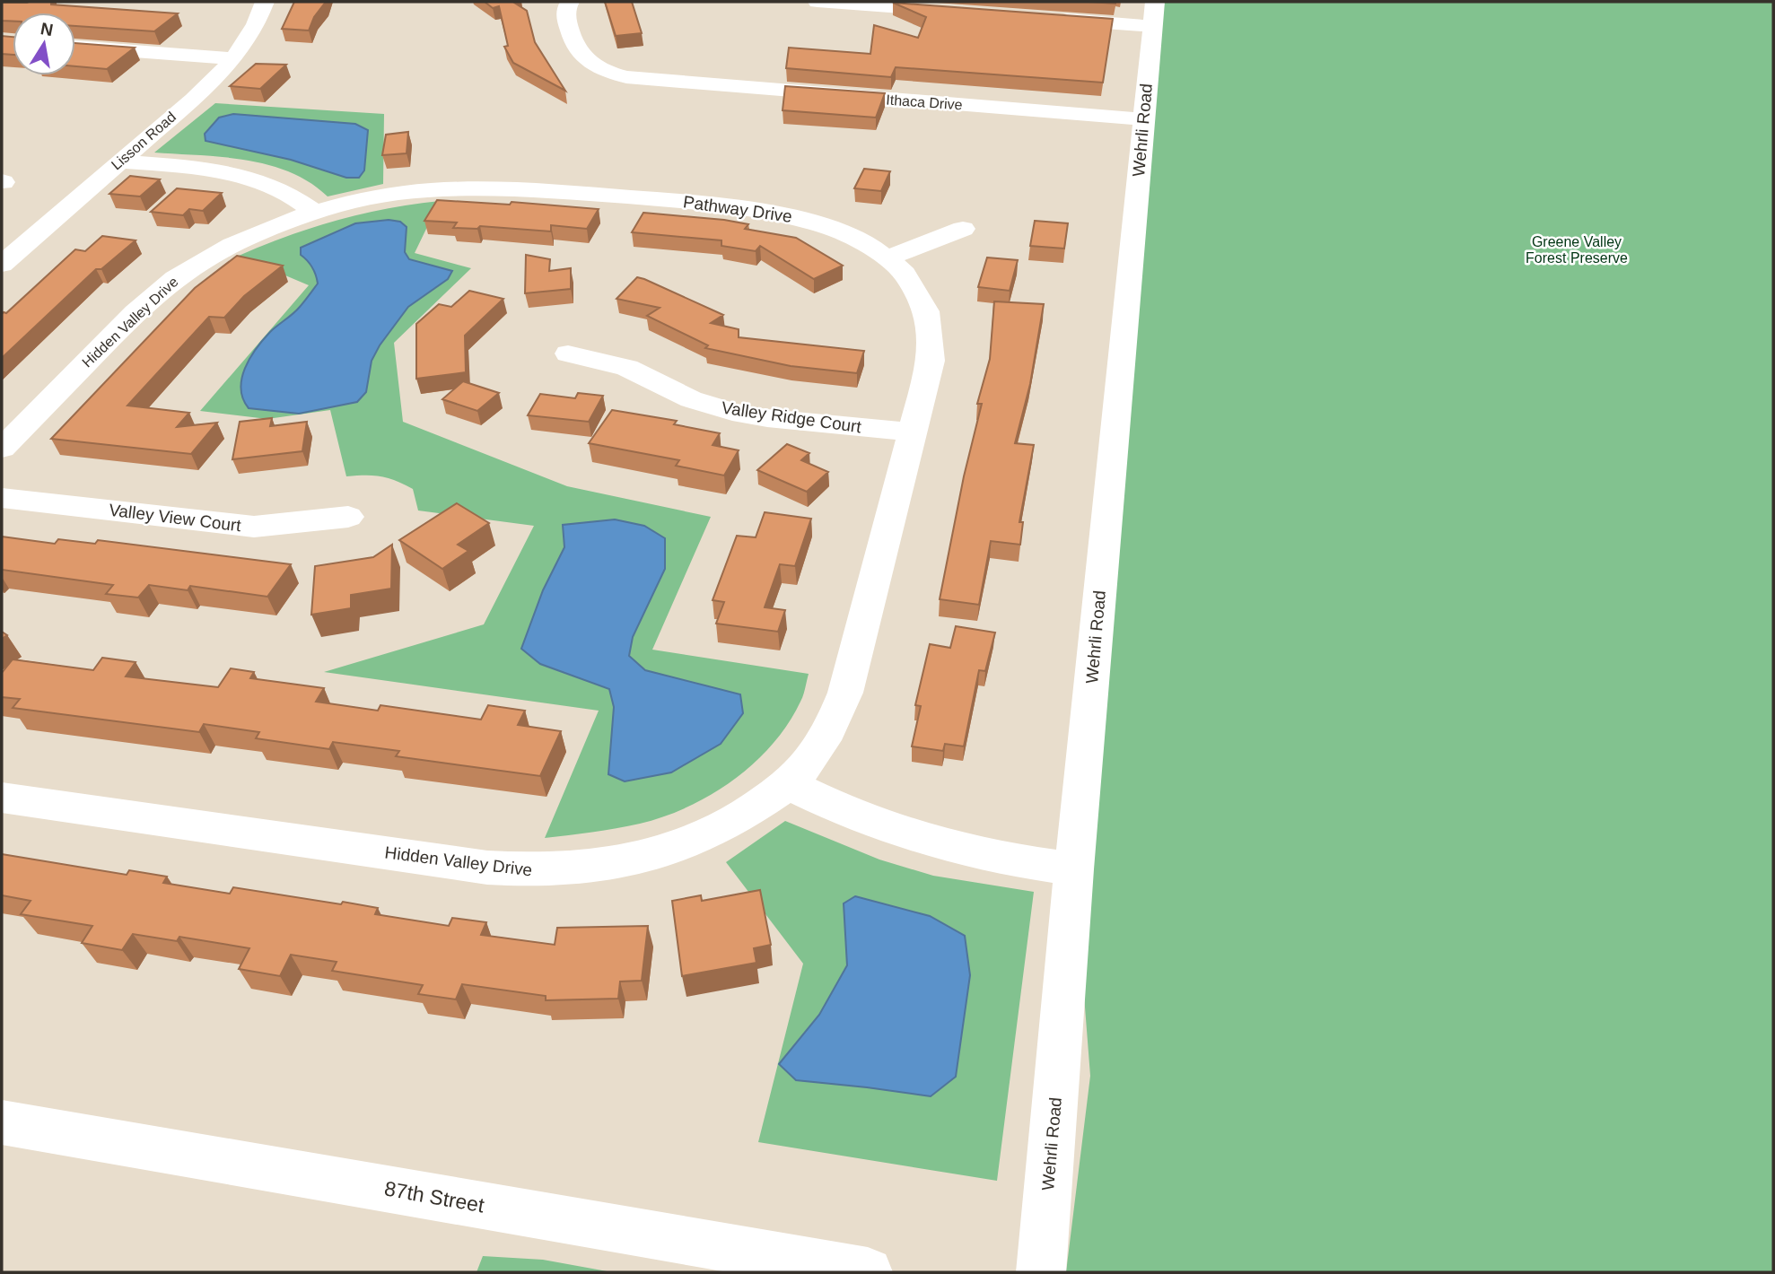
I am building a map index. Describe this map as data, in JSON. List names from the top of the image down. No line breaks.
{"streets":{"street":["Ithaca Drive","Wehrli Road","Lisson Road","Pathway Drive","Hidden Valley Drive","Valley Ridge Court","Valley View Court","87th Street"]},"crossings":[["Ithaca Drive","Wehrli Road"],["Pathway Drive","Hidden Valley Drive"],["Pathway Drive","Valley Ridge Court"]],"parks":["Greene Valley Forest Preserve"],"north":"top"}
